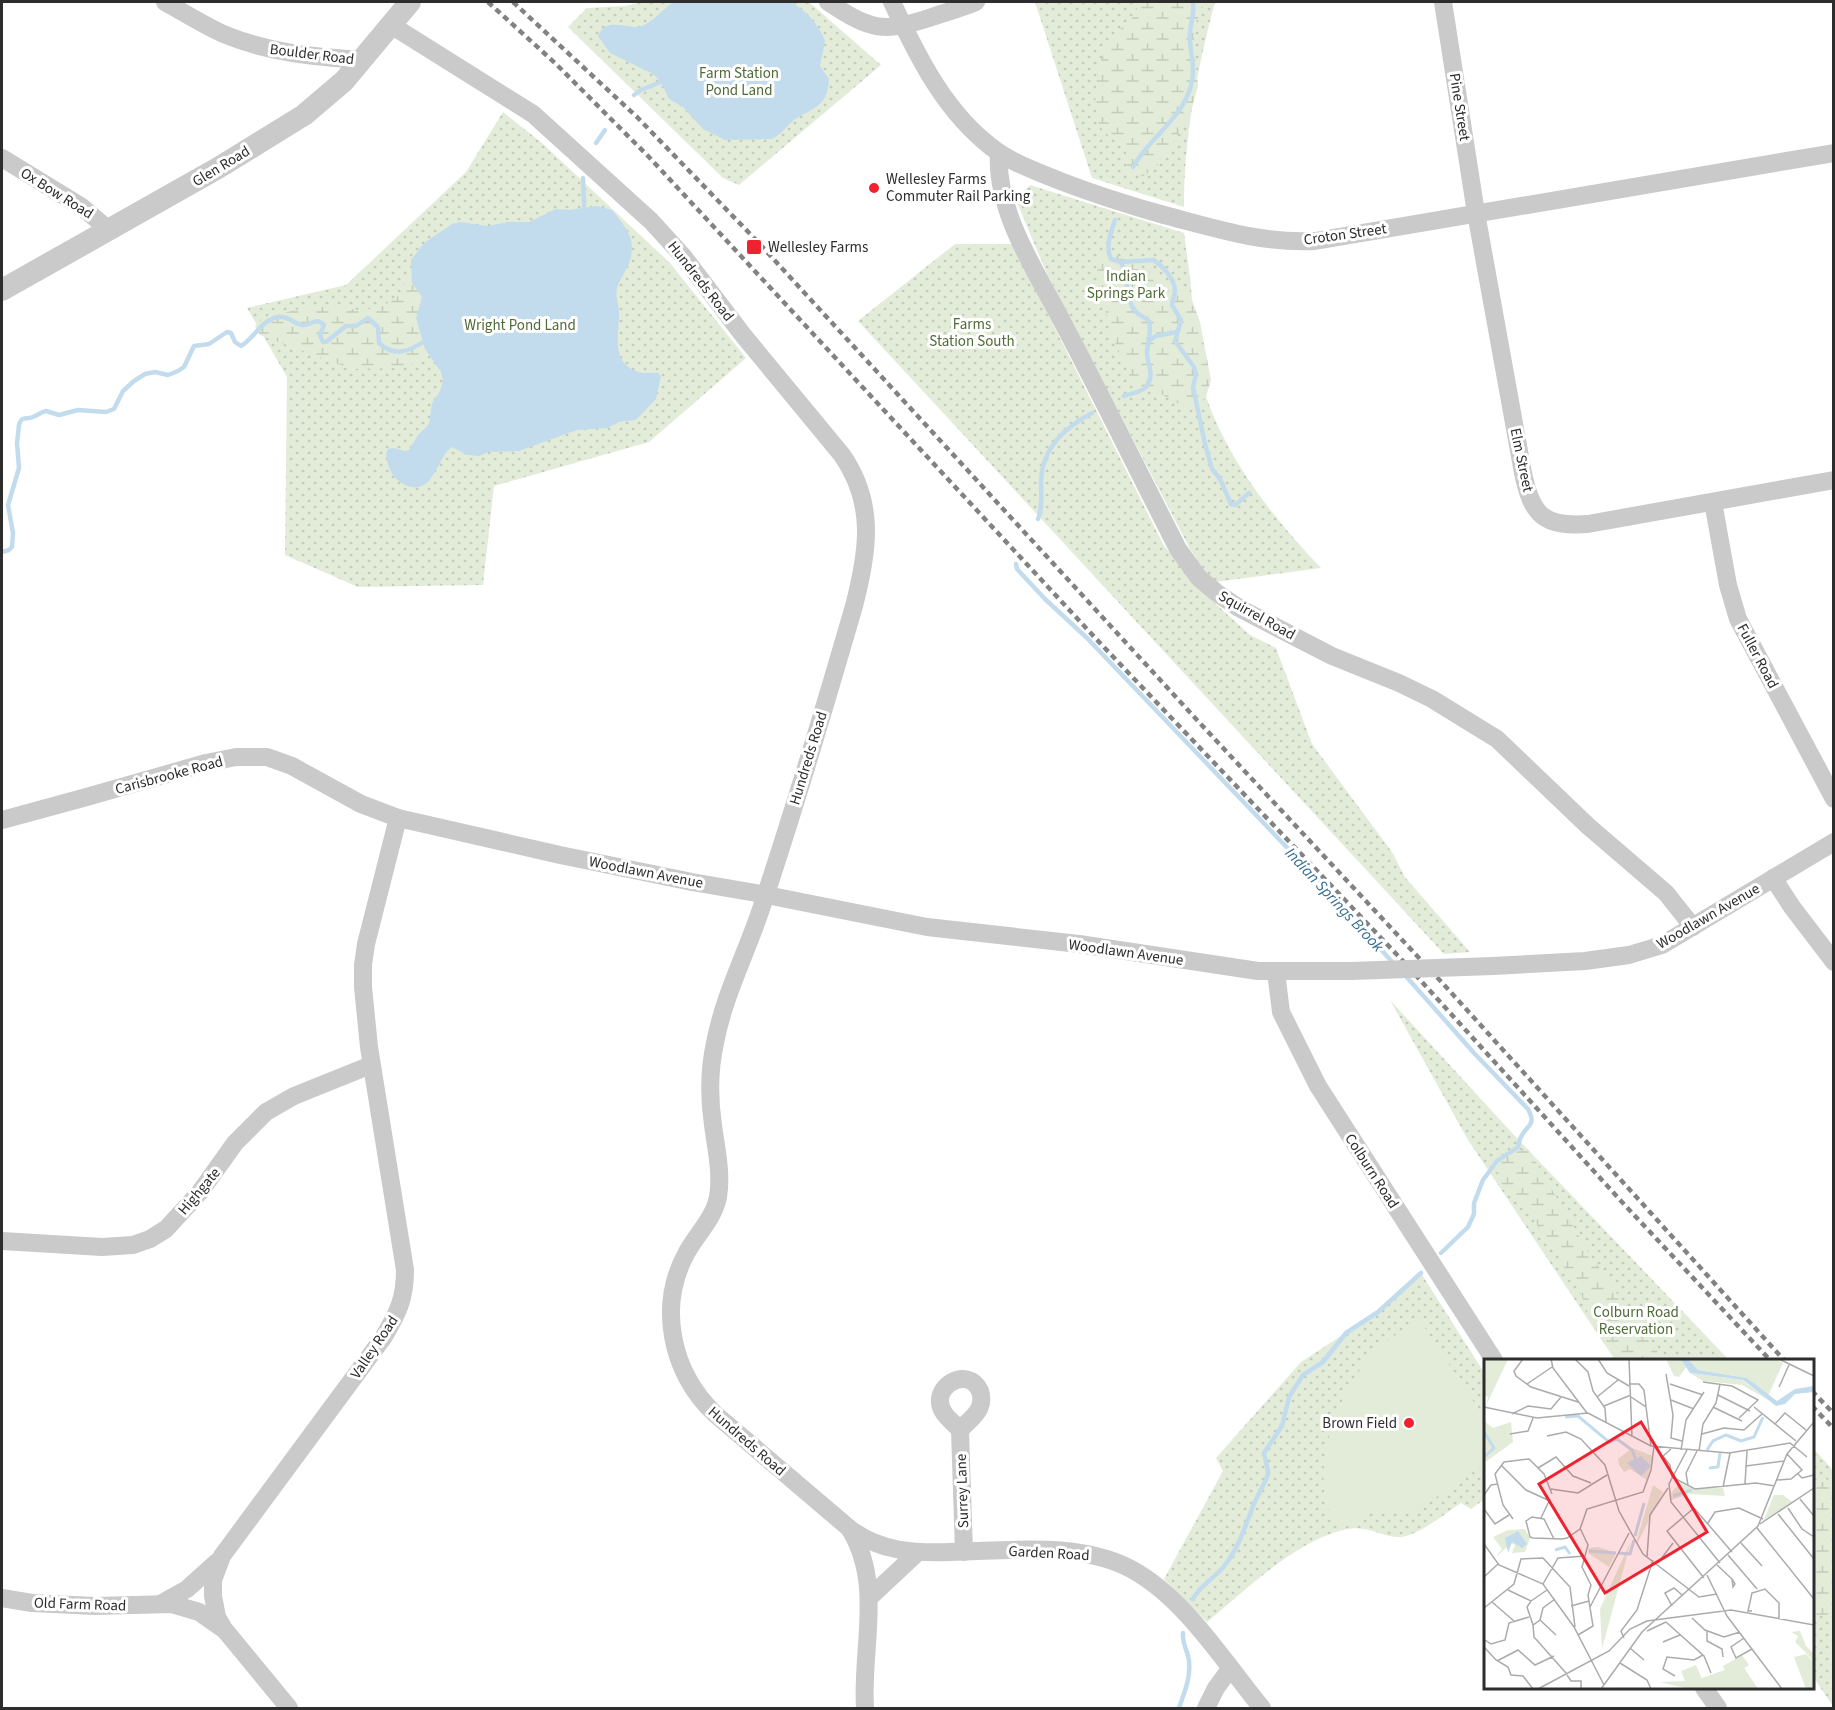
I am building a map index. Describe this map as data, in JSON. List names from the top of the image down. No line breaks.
{"streets":{"street":["Boulder Road","Pine Street","Glen Road","Ox Bow Road","Croton Street","Hundreds Road","Elm Street","Squirrel Road","Fuller Road","Carisbrooke Road","Woodlawn Avenue","Colburn Road","Highgate","Valley Road","Surrey Lane","Garden Road","Old Farm Road"]},"crossings":[["Boulder Road","Glen Road"],["Pine Street","Croton Street"],["Pine Street","Elm Street"],["Glen Road","Ox Bow Road"],["Glen Road","Hundreds Road"],["Croton Street","Elm Street"],["Croton Street","Squirrel Road"],["Hundreds Road","Woodlawn Avenue"],["Hundreds Road","Garden Road"],["Elm Street","Fuller Road"],["Squirrel Road","Woodlawn Avenue"],["Carisbrooke Road","Woodlawn Avenue"],["Carisbrooke Road","Valley Road"],["Woodlawn Avenue","Colburn Road"],["Woodlawn Avenue","Valley Road"],["Highgate","Valley Road"],["Valley Road","Old Farm Road"],["Surrey Lane","Garden Road"]],"water":["Indian Springs Brook"],"parks":["Farm Station Pond Land","Indian Springs Park","Farms Station South","Wright Pond Land","Colburn Road Reservation"],"places":{"other":["Wellesley Farms Commuter Rail Parking","Brown Field"],"transit":["Wellesley Farms"]}}
